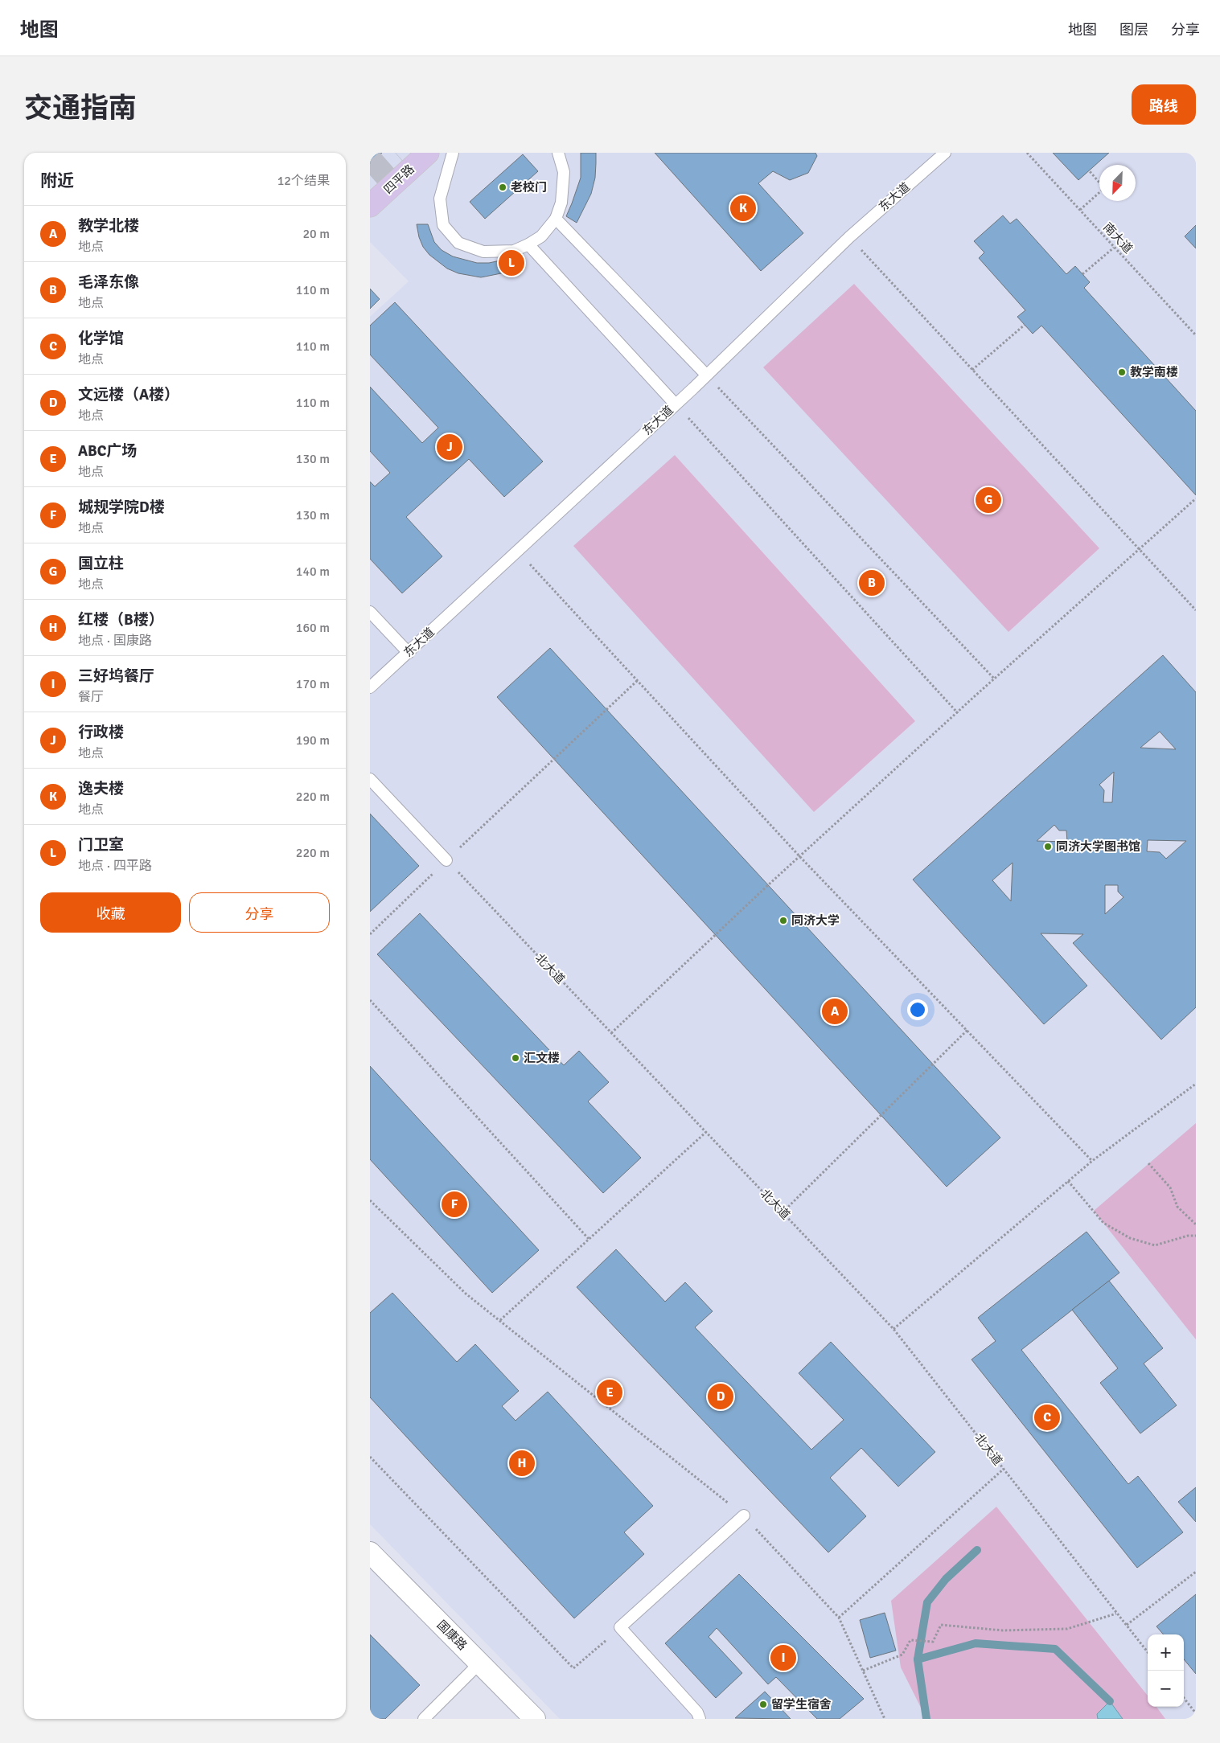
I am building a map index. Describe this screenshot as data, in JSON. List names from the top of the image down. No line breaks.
{"streets":{"main road":["四平路"],"street":["国康路"],"lane":["东大道"],"path":["南大道","北大道"]},"places":["老校门","教学南楼","同济大学图书馆","同济大学","汇文楼","留学生宿舍"],"north":"bottom left","page":{"header":"地图","nav":["地图","图层","分享"],"title":"交通指南","buttons":["路线",["收藏","分享"]],"heading":["附近","12个结果"],"pins":["K","L","J","G","B","A","F","E","D","C","H","I"],"list":[{"mark":"A","name":"教学北楼","note":"地点","value":"20 m"},{"mark":"B","name":"毛泽东像","note":"地点","value":"110 m"},{"mark":"C","name":"化学馆","note":"地点","value":"110 m"},{"mark":"D","name":"文远楼（A楼）","note":"地点","value":"110 m"},{"mark":"E","name":"ABC广场","note":"地点","value":"130 m"},{"mark":"F","name":"城规学院D楼","note":"地点","value":"130 m"},{"mark":"G","name":"国立柱","note":"地点","value":"140 m"},{"mark":"H","name":"红楼（B楼）","note":"地点 · 国康路","value":"160 m"},{"mark":"I","name":"三好坞餐厅","note":"餐厅","value":"170 m"},{"mark":"J","name":"行政楼","note":"地点","value":"190 m"},{"mark":"K","name":"逸夫楼","note":"地点","value":"220 m"},{"mark":"L","name":"门卫室","note":"地点 · 四平路","value":"220 m"}],"map_buttons":["+","−"]}}
